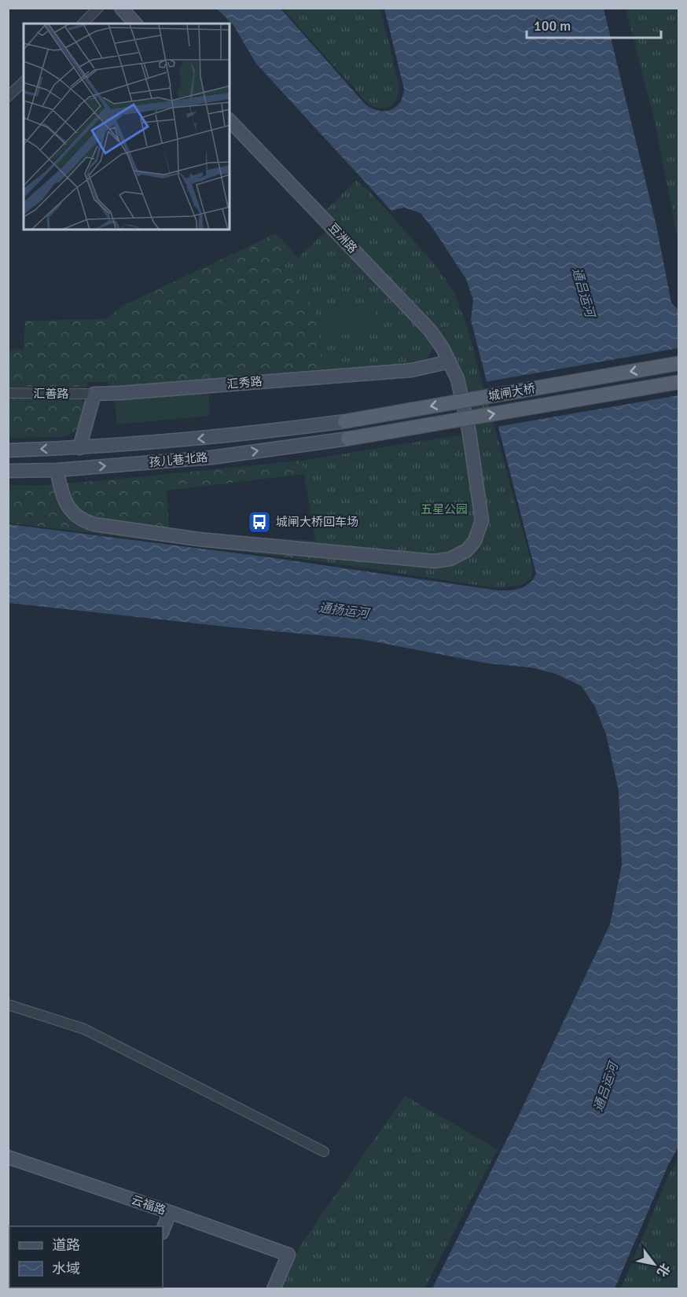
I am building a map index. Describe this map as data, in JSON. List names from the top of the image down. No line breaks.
{"streets":{"main road":["城闸大桥"],"street":["豆洲路","汇秀路","汇善路","孩儿巷北路","云福路"]},"crossings":[["豆洲路","汇秀路"],["豆洲路","孩儿巷北路"],["汇秀路","汇善路"],["城闸大桥","孩儿巷北路"]],"water":["通吕运河","通扬运河"],"parks":["五星公园"],"places":{"bus stop":["城闸大桥回车场"]},"legend":["道路","水域"],"scale_bar":"100 m","north":"bottom right"}
